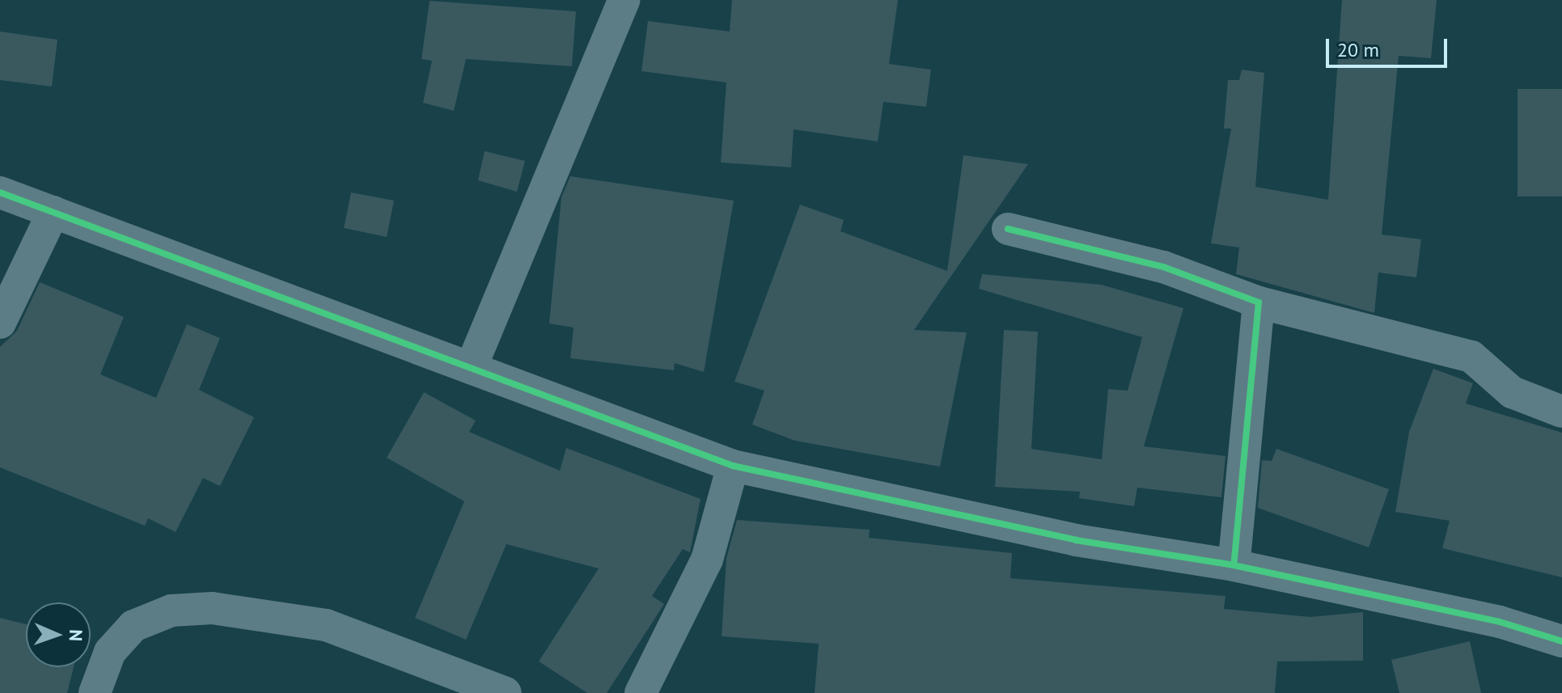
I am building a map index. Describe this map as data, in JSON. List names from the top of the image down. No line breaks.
{"scale_bar":"20 m","north":"right"}
